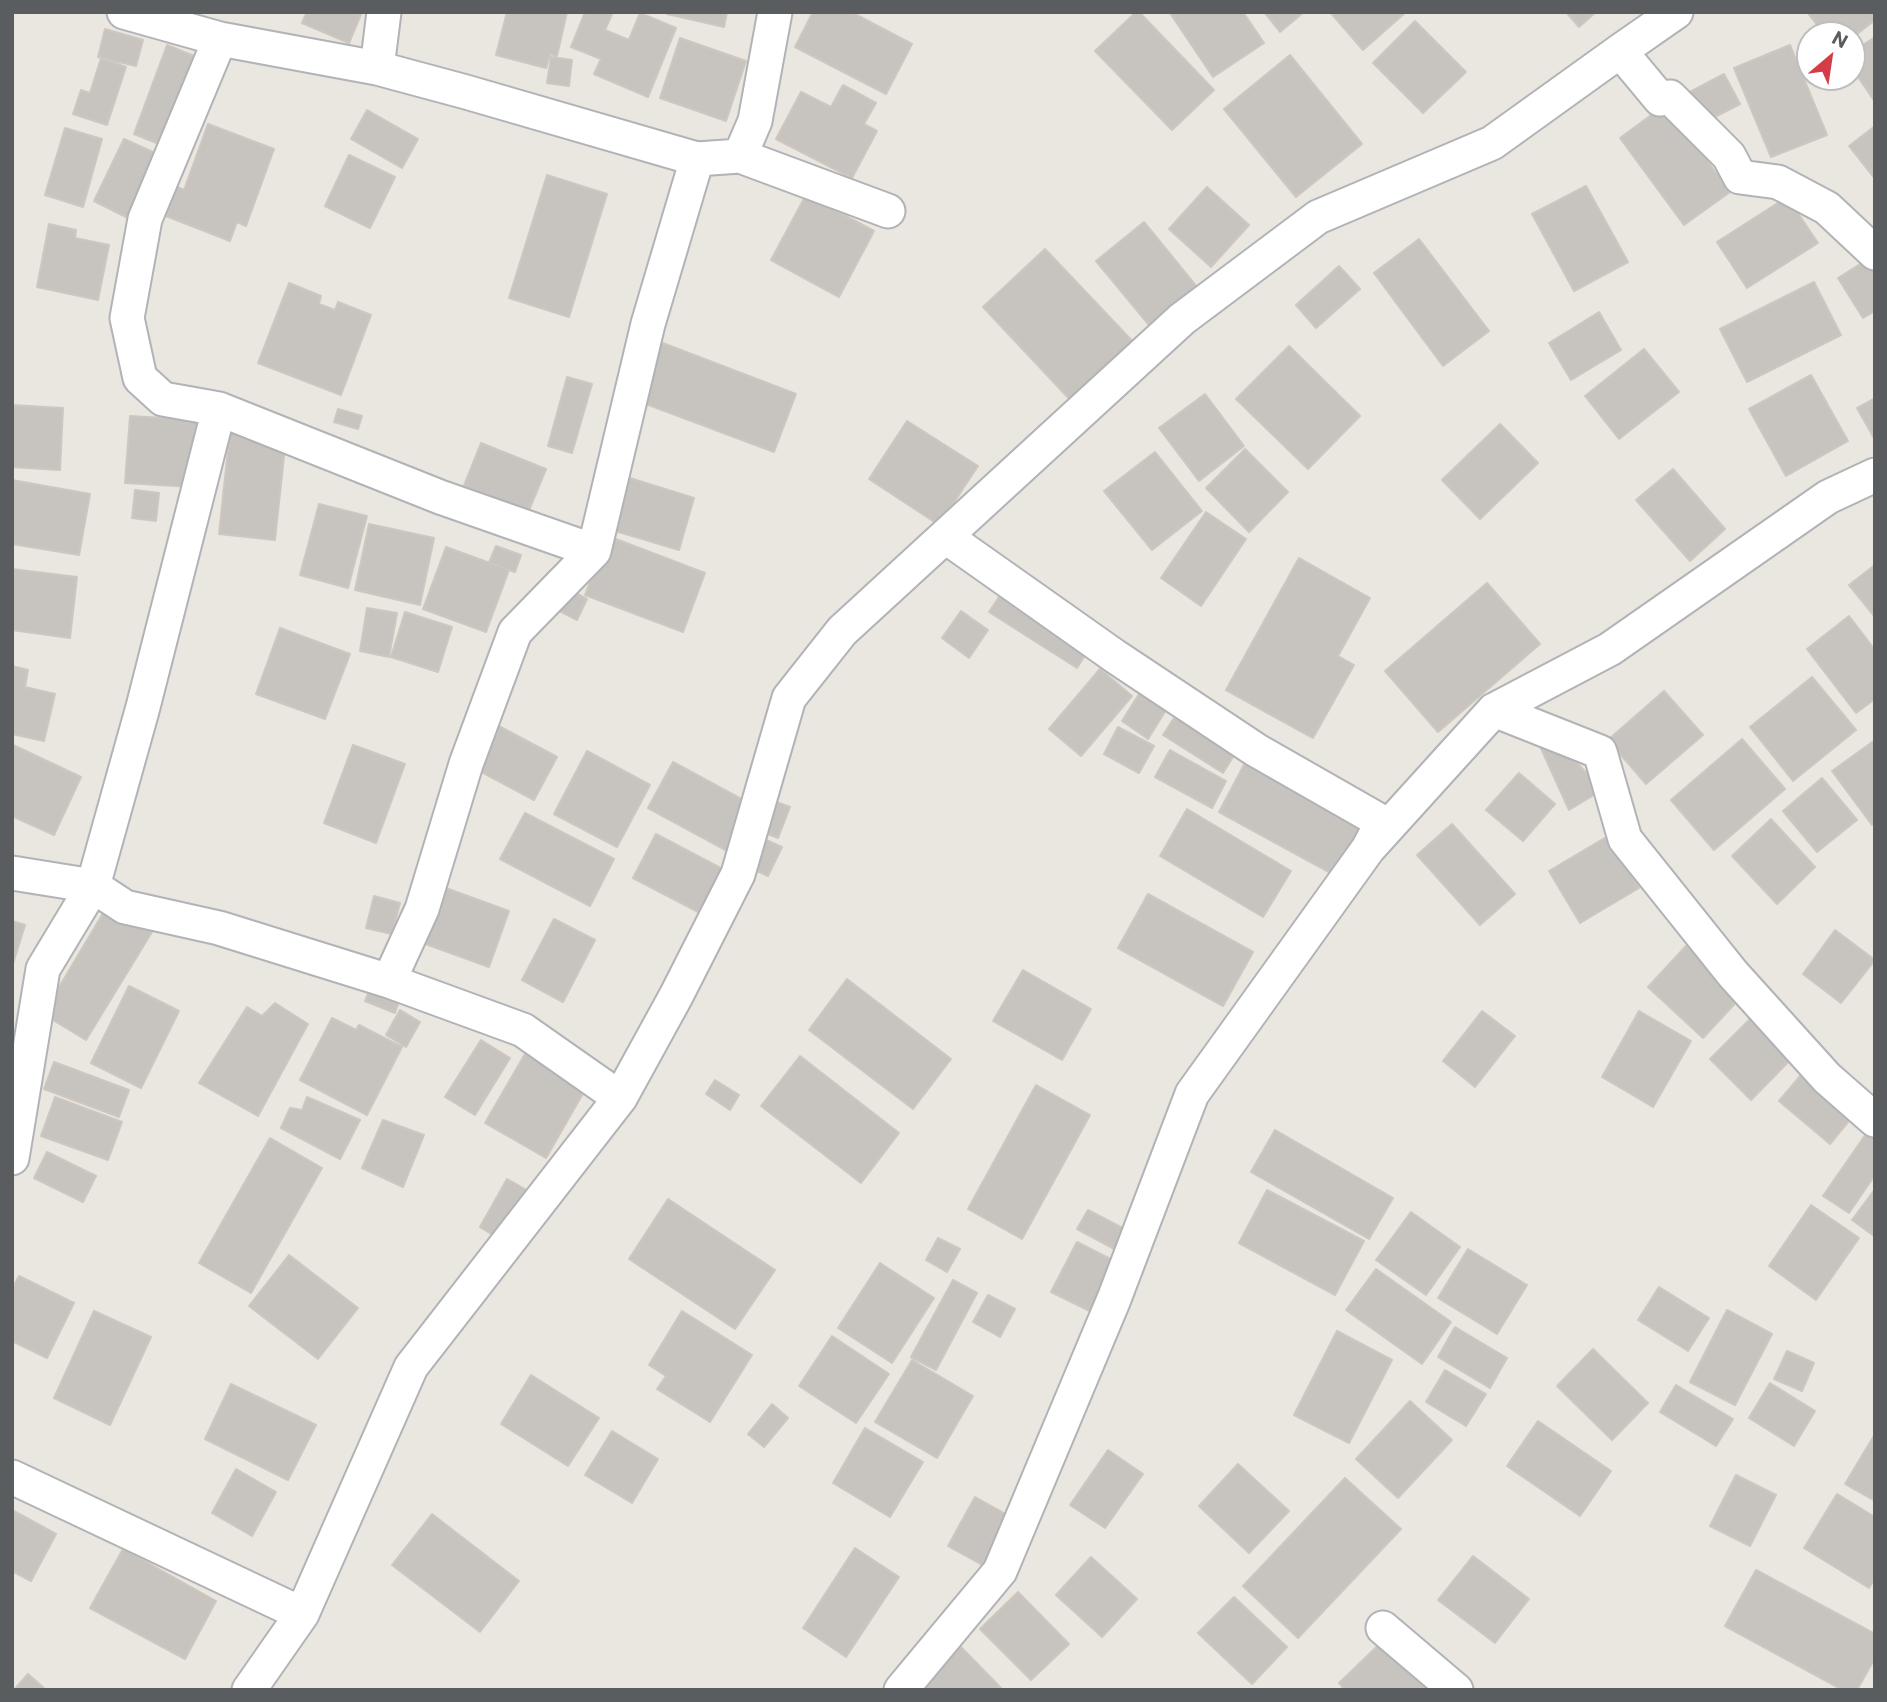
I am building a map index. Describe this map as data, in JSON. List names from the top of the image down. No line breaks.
{"north":"top right"}
